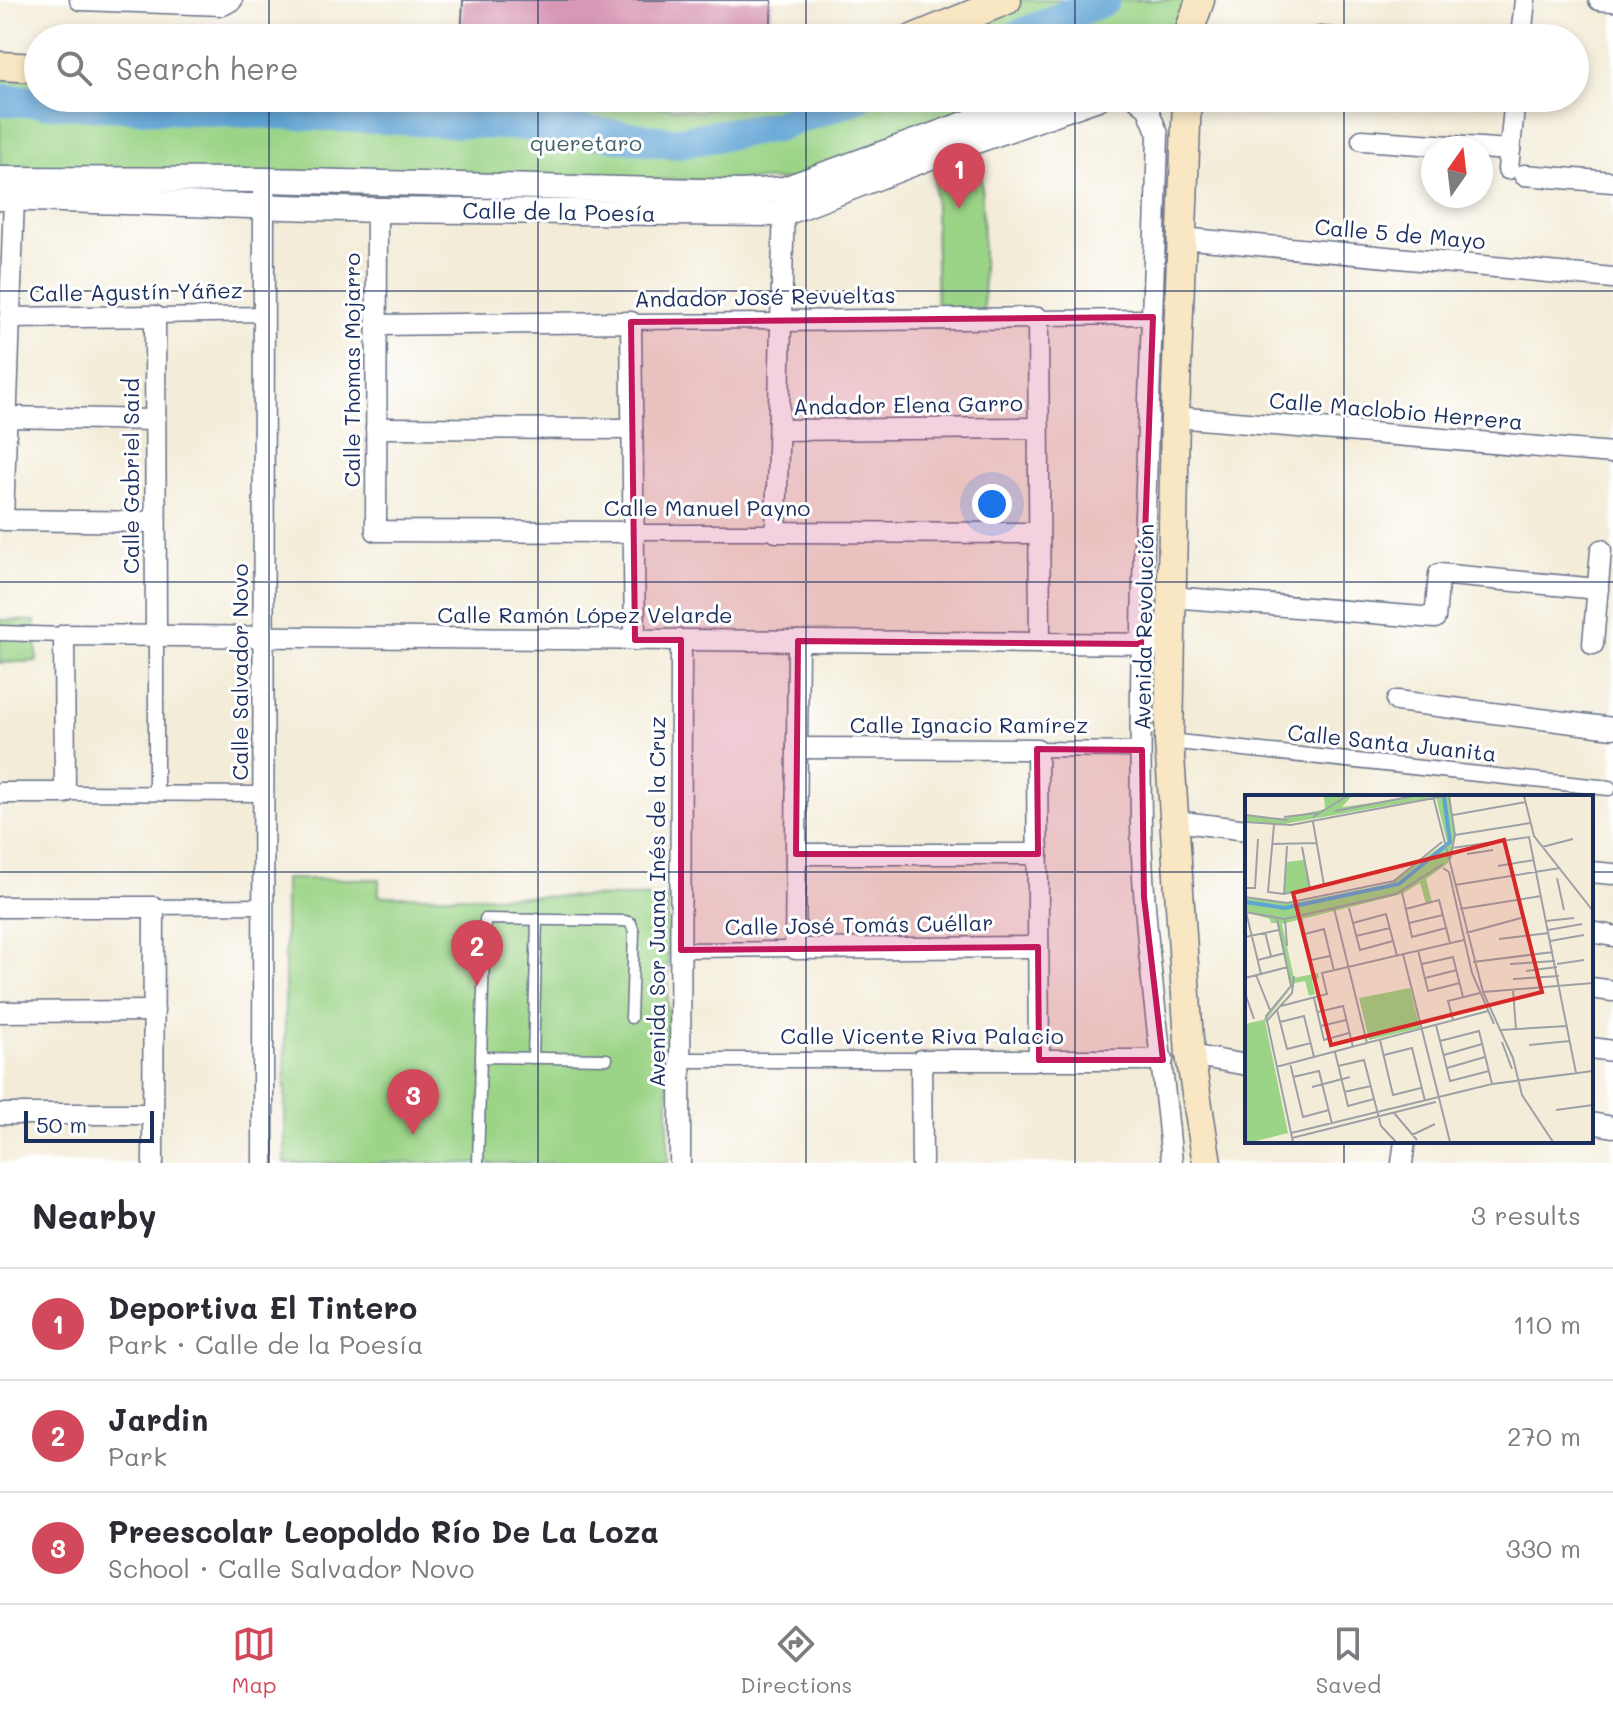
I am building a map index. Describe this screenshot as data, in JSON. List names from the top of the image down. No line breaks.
{"streets":{"main road":["Avenida Revolución"],"street":["Calle de la Poesía","Calle 5 de Mayo","Calle Agustín Yáñez","Andador José Revueltas","Calle Thomas Mojarro","Andador Elena Garro","Calle Maclobio Herrera","Calle Gabriel Said","Calle Manuel Payno","Calle Ramón López Velarde","Calle Salvador Novo","Calle Ignacio Ramírez","Calle Santa Juanita","Avenida Sor Juana Inés de la Cruz","Calle José Tomás Cuéllar","Calle Vicente Riva Palacio"]},"crossings":[["Calle de la Poesía","Calle Thomas Mojarro"],["Calle de la Poesía","Calle Salvador Novo"],["Calle 5 de Mayo","Avenida Revolución"],["Calle Agustín Yáñez","Calle Gabriel Said"],["Calle Agustín Yáñez","Calle Salvador Novo"],["Andador José Revueltas","Calle Thomas Mojarro"],["Andador José Revueltas","Avenida Revolución"],["Calle Thomas Mojarro","Calle Manuel Payno"],["Calle Maclobio Herrera","Avenida Revolución"],["Calle Gabriel Said","Calle Ramón López Velarde"],["Calle Ramón López Velarde","Avenida Revolución"],["Calle Ramón López Velarde","Calle Salvador Novo"],["Calle Ramón López Velarde","Avenida Sor Juana Inés de la Cruz"],["Avenida Revolución","Calle Ignacio Ramírez"],["Avenida Revolución","Calle Santa Juanita"],["Avenida Revolución","Calle Vicente Riva Palacio"],["Avenida Sor Juana Inés de la Cruz","Calle José Tomás Cuéllar"],["Avenida Sor Juana Inés de la Cruz","Calle Vicente Riva Palacio"]],"parks":["queretaro"],"scale_bar":"50 m","north":"top","page":{"search":"Search here","pins":["1","2","3"],"scale":"50 m","heading":["Nearby","3 results"],"list":[{"mark":"1","name":"Deportiva El Tintero","note":"Park · Calle de la Poesía","value":"110 m"},{"mark":"2","name":"Jardin","note":"Park","value":"270 m"},{"mark":"3","name":"Preescolar Leopoldo Río De La Loza","note":"School · Calle Salvador Novo","value":"330 m"}],"nav":["Map","Directions","Saved"]}}
